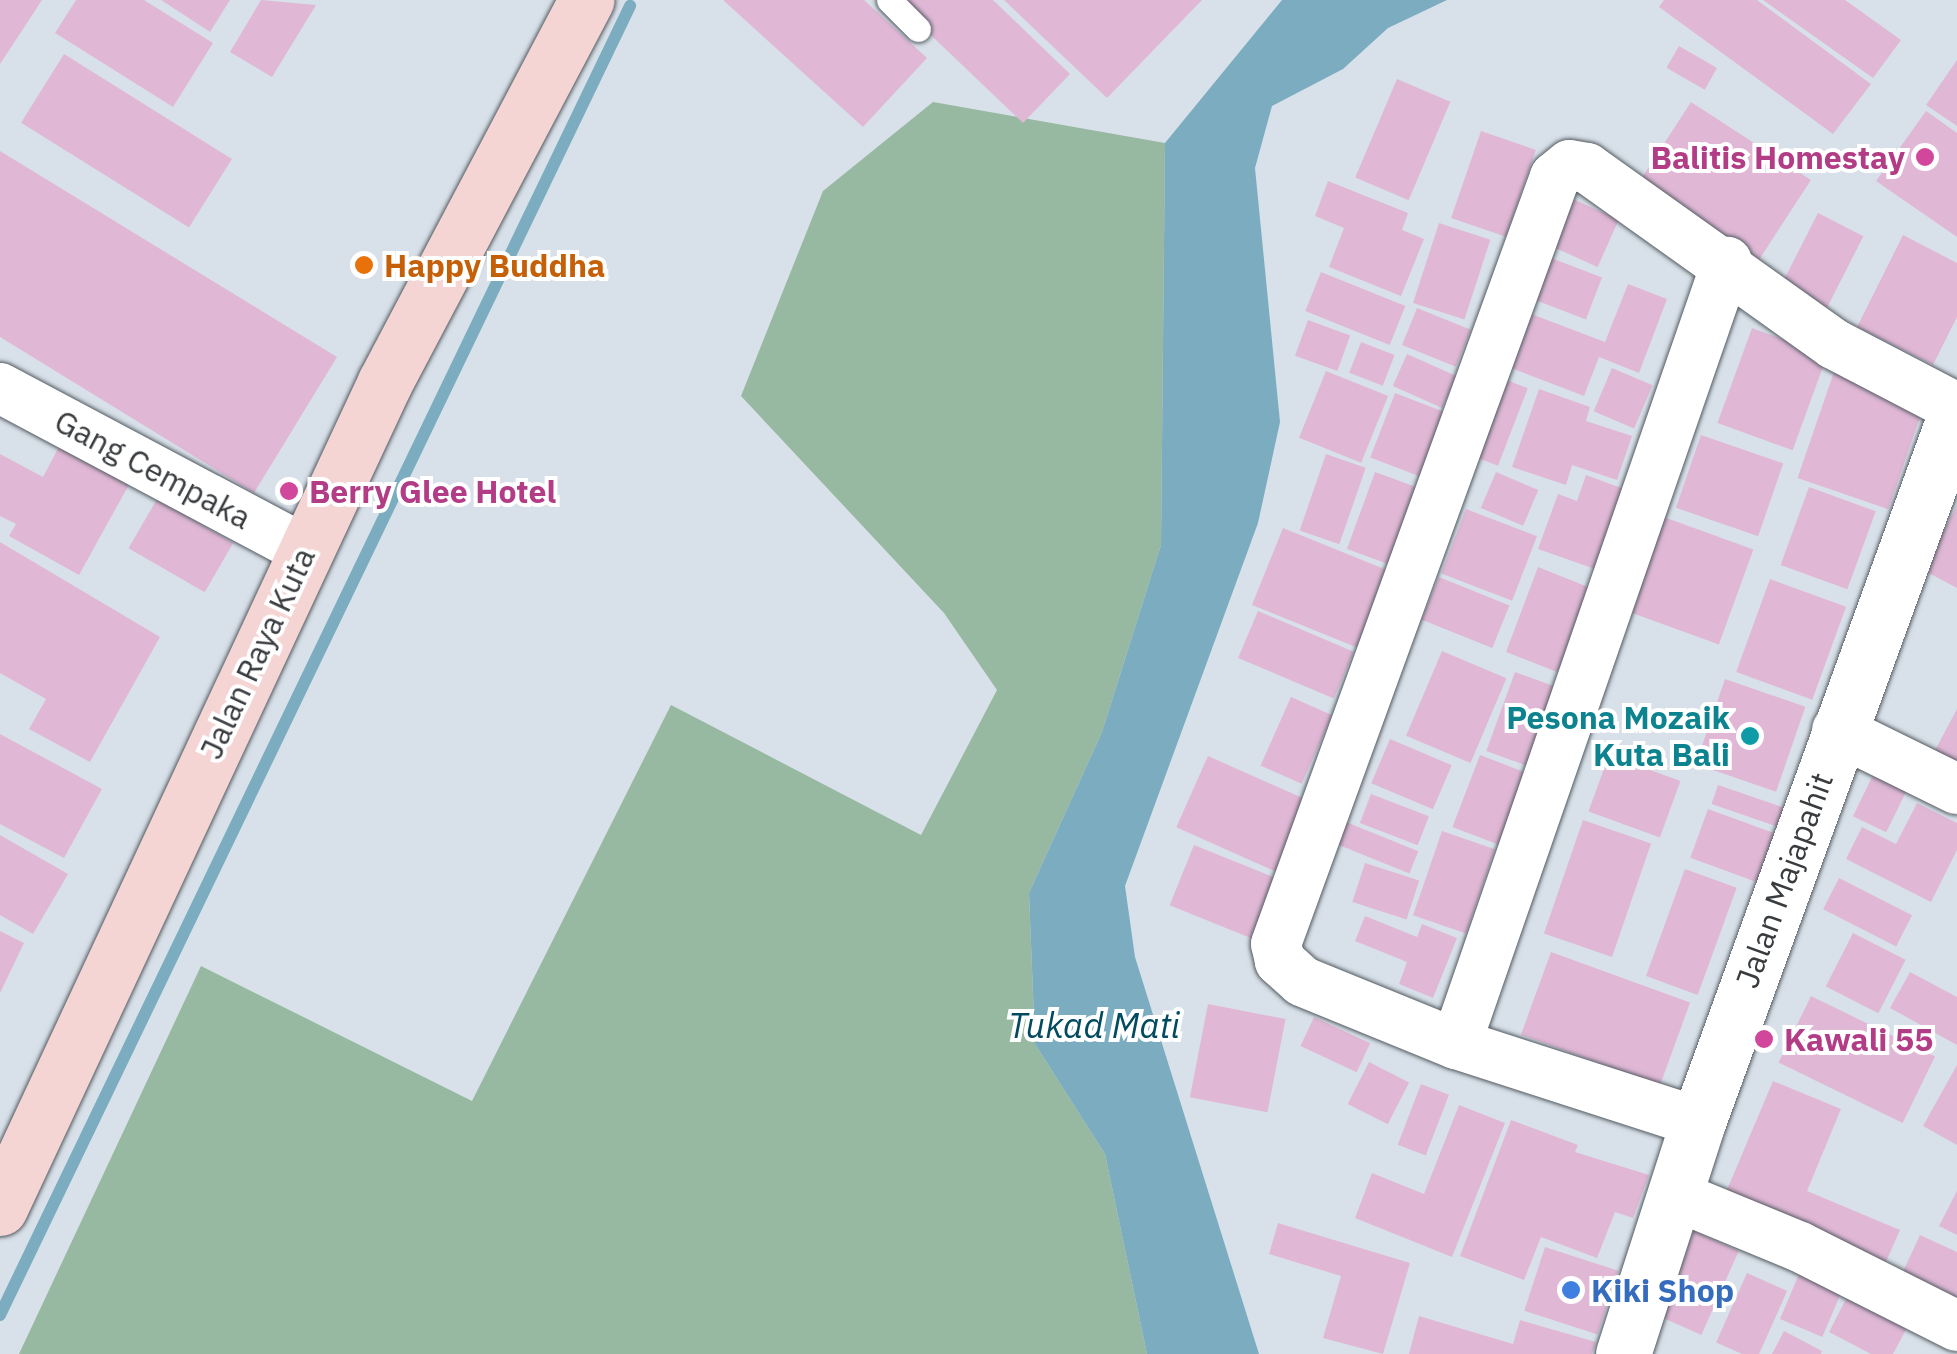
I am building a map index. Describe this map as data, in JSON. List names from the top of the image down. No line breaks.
{"streets":{"main road":["Jalan Raya Kuta"],"street":["Gang Cempaka","Jalan Majapahit"]},"crossings":[["Gang Cempaka","Jalan Raya Kuta"]],"water":["Tukad Mati"],"places":["Balitis Homestay","Happy Buddha","Berry Glee Hotel","Pesona Mozaik Kuta Bali","Kawali 55","Kiki Shop"]}
